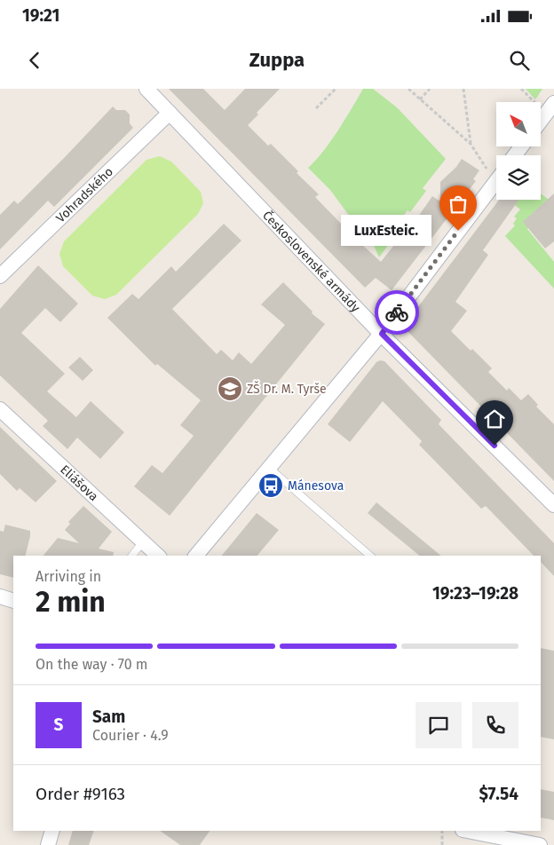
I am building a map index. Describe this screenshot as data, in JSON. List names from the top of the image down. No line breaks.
{"streets":{"street":["Vohradského","Československé armády","Eliášova"]},"crossings":[["Vohradského","Československé armády"]],"places":{"other":["LuxEsteic."],"school or university":["ZŠ Dr. M. Tyrše"],"bus stop":["Mánesova"]},"north":"top left","page":{"status":"19:21","header":"Zuppa","bubble":"LuxEsteic.","heading":["2 min","Arriving in","19:23–19:28"],"panel":["Sam","Courier · 4.9","Order #9163","$7.54"],"bar":"On the way · 70 m","round":"S"}}
